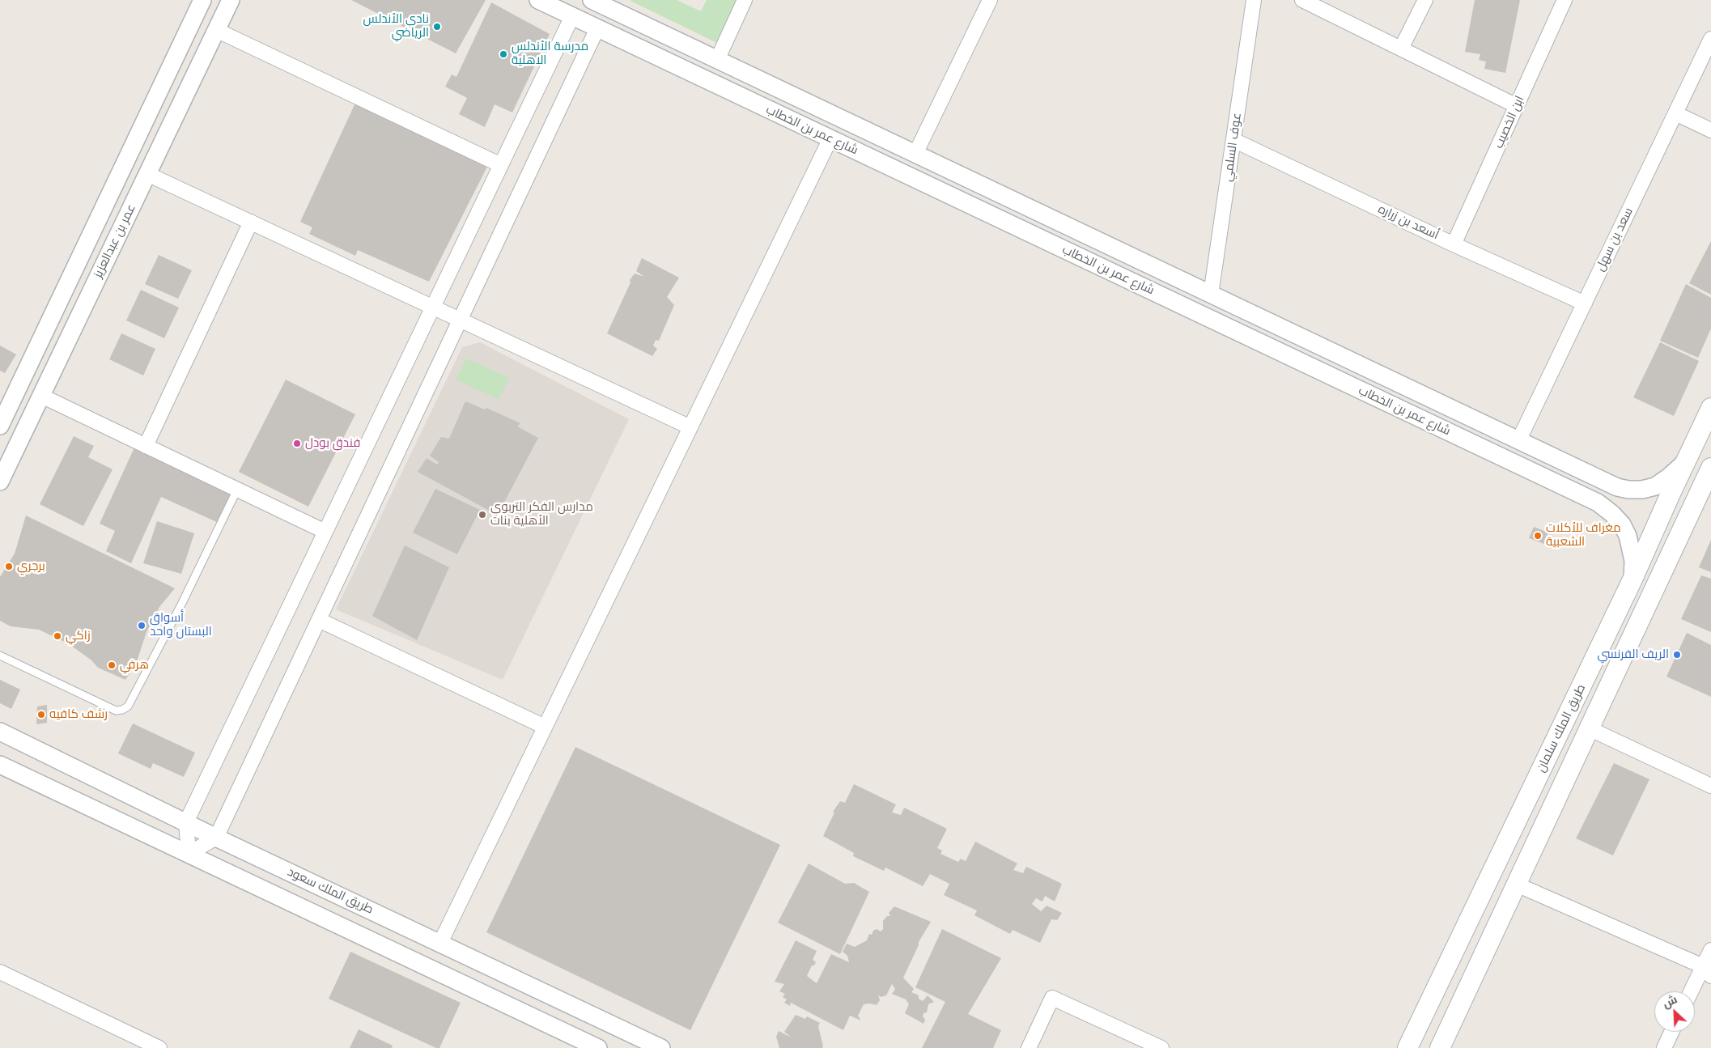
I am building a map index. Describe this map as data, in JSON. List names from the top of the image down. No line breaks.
{"streets":{"main road":["طريق الملك سلمان"],"street":["ابن الخصيب","شارع عمر بن الخطاب","عوف السلمي","أسعد بن زراره","سعد بن سهل","عمر بن عبدالعزيز","طريق الملك سعود"]},"crossings":[["ابن الخصيب","أسعد بن زراره"],["شارع عمر بن الخطاب","عوف السلمي"],["شارع عمر بن الخطاب","سعد بن سهل"],["شارع عمر بن الخطاب","طريق الملك سلمان"],["عوف السلمي","أسعد بن زراره"],["أسعد بن زراره","سعد بن سهل"]],"places":["نادي الأندلس الرياضي","مدرسة الأندلس الاهلية","فندق بودل","مدارس الفكر التربوي الأهلية بنات","مغراف للأكلات الشعبية","برجري","أسواق البستان واحد","زاكي","الريف الفرنسي","هرفي","رشف كافيه"],"north":"top left"}
